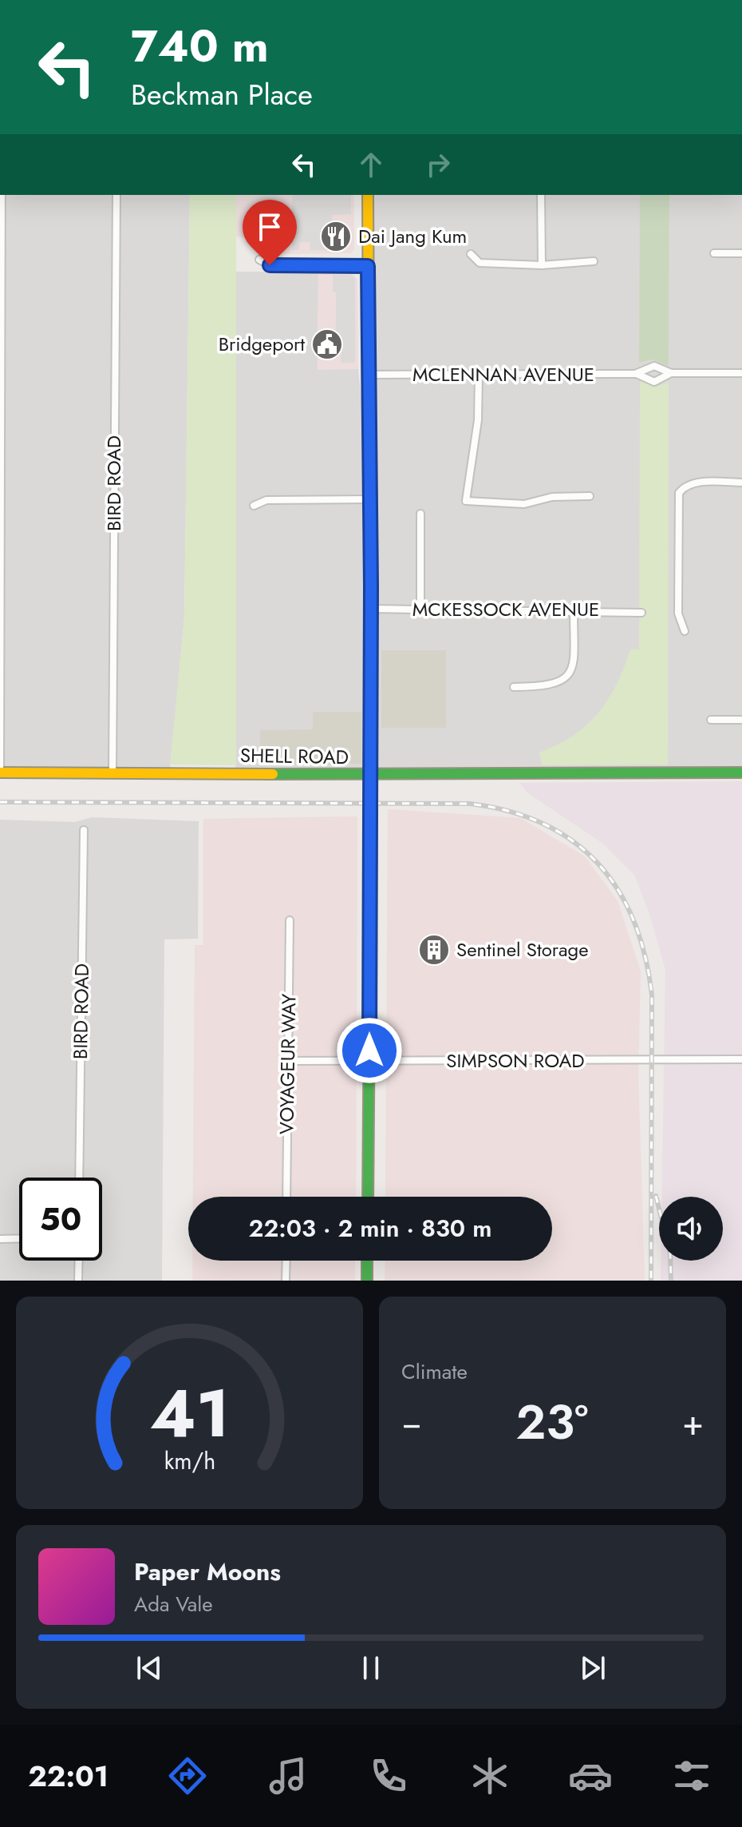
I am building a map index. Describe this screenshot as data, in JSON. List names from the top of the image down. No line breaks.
{"streets":{"main road":["SHELL ROAD"],"street":["MCLENNAN AVENUE","BIRD ROAD","MCKESSOCK AVENUE","SIMPSON ROAD","VOYAGEUR WAY"]},"crossings":[["BIRD ROAD","SHELL ROAD"],["SIMPSON ROAD","VOYAGEUR WAY"]],"places":{"restaurant":["Dai Jang Kum"],"public building":["Bridgeport"],"building":["Sentinel Storage"]},"page":{"turn":["740 m","Beckman Place"],"limit":"50","trip":"22:03 · 2 min · 830 m","tile":"Climate","heat":["−","23°","+"],"song":["Paper Moons","Ada Vale"],"tabs":"22:01","gauge":["41","km/h"]}}
